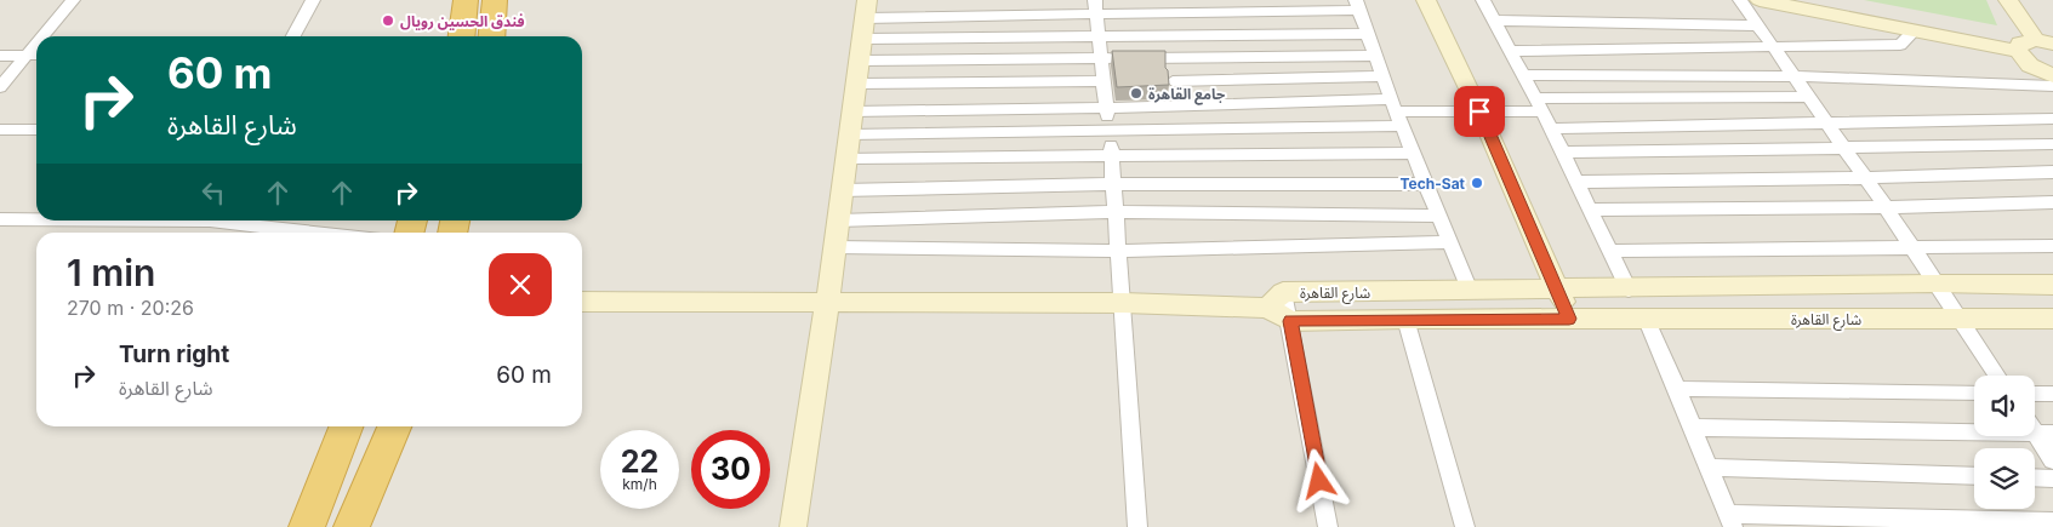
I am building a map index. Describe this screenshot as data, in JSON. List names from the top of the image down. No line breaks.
{"streets":{"street":["شارع القاهرة"]},"places":["فندق الحسين رويال","جامع القاهرة","Tech-Sat"],"page":{"turn":["60 m","شارع القاهرة"],"heading":["1 min","270 m · 20:26"],"list":[{"name":"Turn right","note":"شارع القاهرة","value":"60 m"}],"speed":"22 km/h","limit":"30"}}
